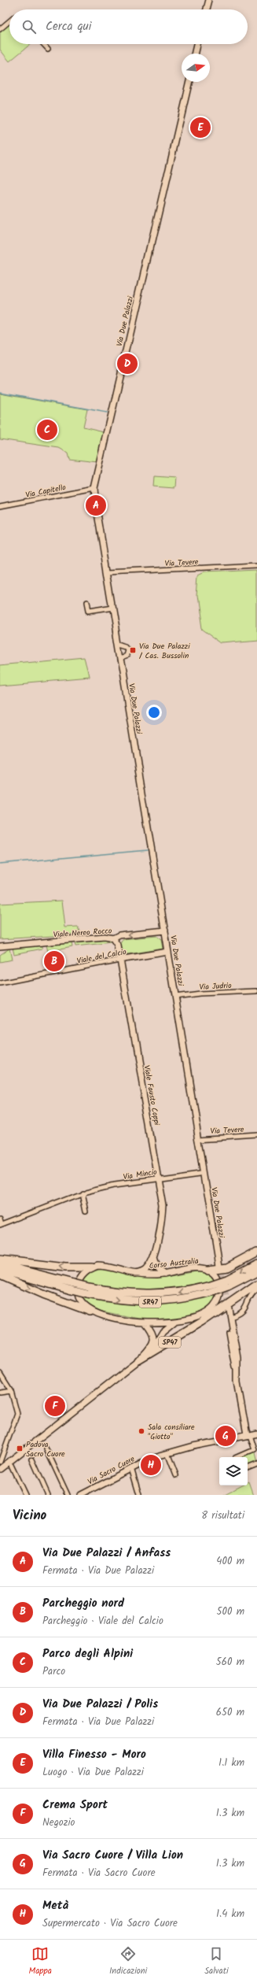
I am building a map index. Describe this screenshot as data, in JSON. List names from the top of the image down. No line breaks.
{"streets":{"highway":["SR47","SP47"],"street":["Via Due Palazzi","Via Capitello","Via Tevere","Viale Nereo Rocco","Viale del Calcio","Via Judrio","Viale Fausto Coppi","Via Mincio","Corso Australia","Via Sacro Cuore"]},"crossings":[["Via Due Palazzi","Via Capitello"],["Via Due Palazzi","Via Tevere"],["Via Due Palazzi","Viale Nereo Rocco"],["Via Due Palazzi","Viale del Calcio"],["Via Due Palazzi","Via Judrio"],["Viale Nereo Rocco","Viale Fausto Coppi"],["Viale del Calcio","Viale Fausto Coppi"],["Viale Fausto Coppi","Via Mincio"],["Viale Fausto Coppi","Corso Australia"]],"places":{"transit":["Via Due Palazzi / Cas. Bussolin","Padova Sacro Cuore"],"other":["Sala consiliare \"Giotto\""]},"north":"right","page":{"search":"Cerca qui","pins":["E","D","C","A","B","F","G","H"],"heading":["Vicino","8 risultati"],"list":[{"mark":"A","name":"Via Due Palazzi / Anfass","note":"Fermata · Via Due Palazzi","value":"400 m"},{"mark":"B","name":"Parcheggio nord","note":"Parcheggio · Viale del Calcio","value":"500 m"},{"mark":"C","name":"Parco degli Alpini","note":"Parco","value":"560 m"},{"mark":"D","name":"Via Due Palazzi / Polis","note":"Fermata · Via Due Palazzi","value":"650 m"},{"mark":"E","name":"Villa Finesso - Moro","note":"Luogo · Via Due Palazzi","value":"1.1 km"},{"mark":"F","name":"Crema Sport","note":"Negozio","value":"1.3 km"},{"mark":"G","name":"Via Sacro Cuore / Villa Lion","note":"Fermata · Via Sacro Cuore","value":"1.3 km"},{"mark":"H","name":"Metà","note":"Supermercato · Via Sacro Cuore","value":"1.4 km"}],"nav":["Mappa","Indicazioni","Salvati"]}}
